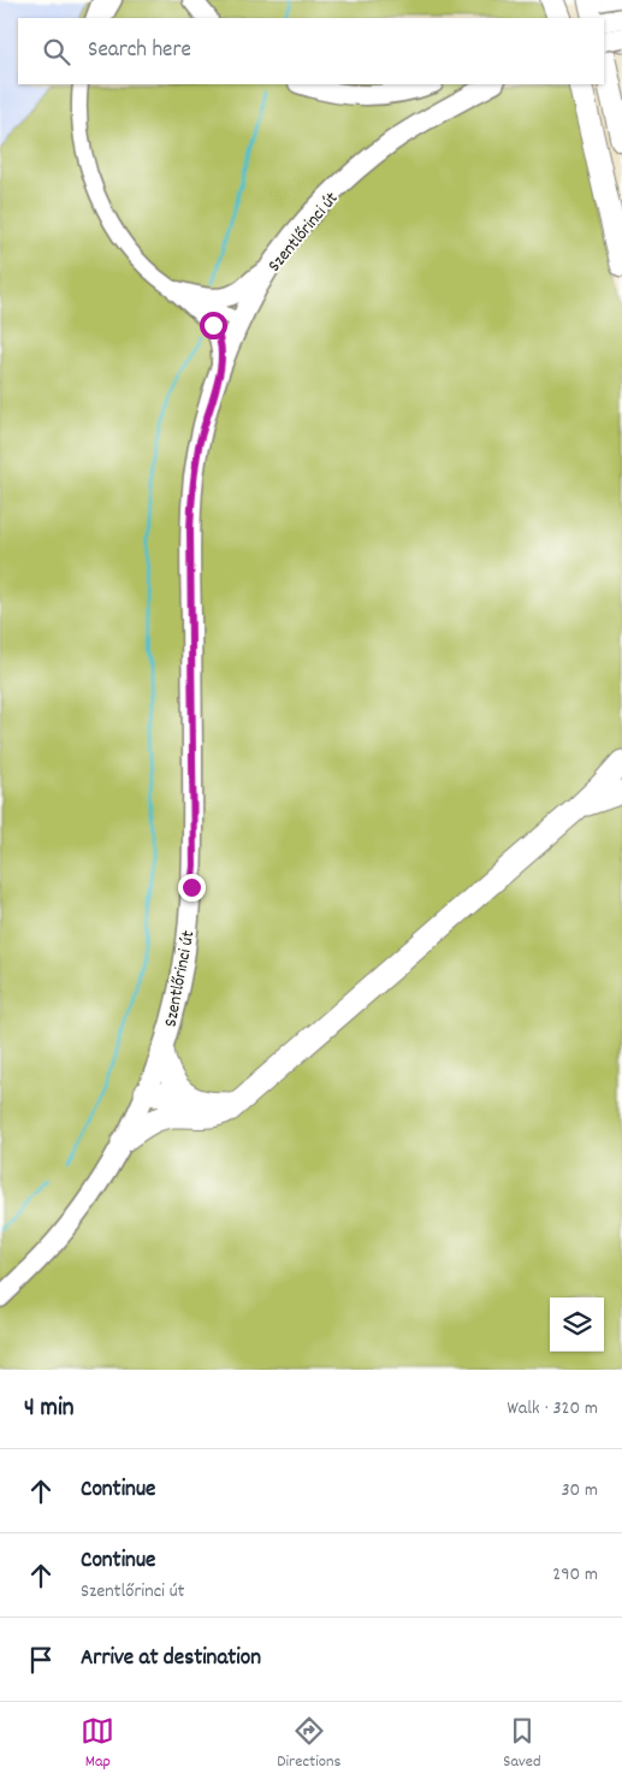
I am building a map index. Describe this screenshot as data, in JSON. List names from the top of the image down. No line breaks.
{"streets":{"main road":["Szentlőrinci út"]},"page":{"search":"Search here","heading":["4 min","Walk · 320 m"],"list":[["Continue","30 m"],["Continue","Szentlőrinci út","290 m"],"Arrive at destination"],"nav":["Map","Directions","Saved"]}}
